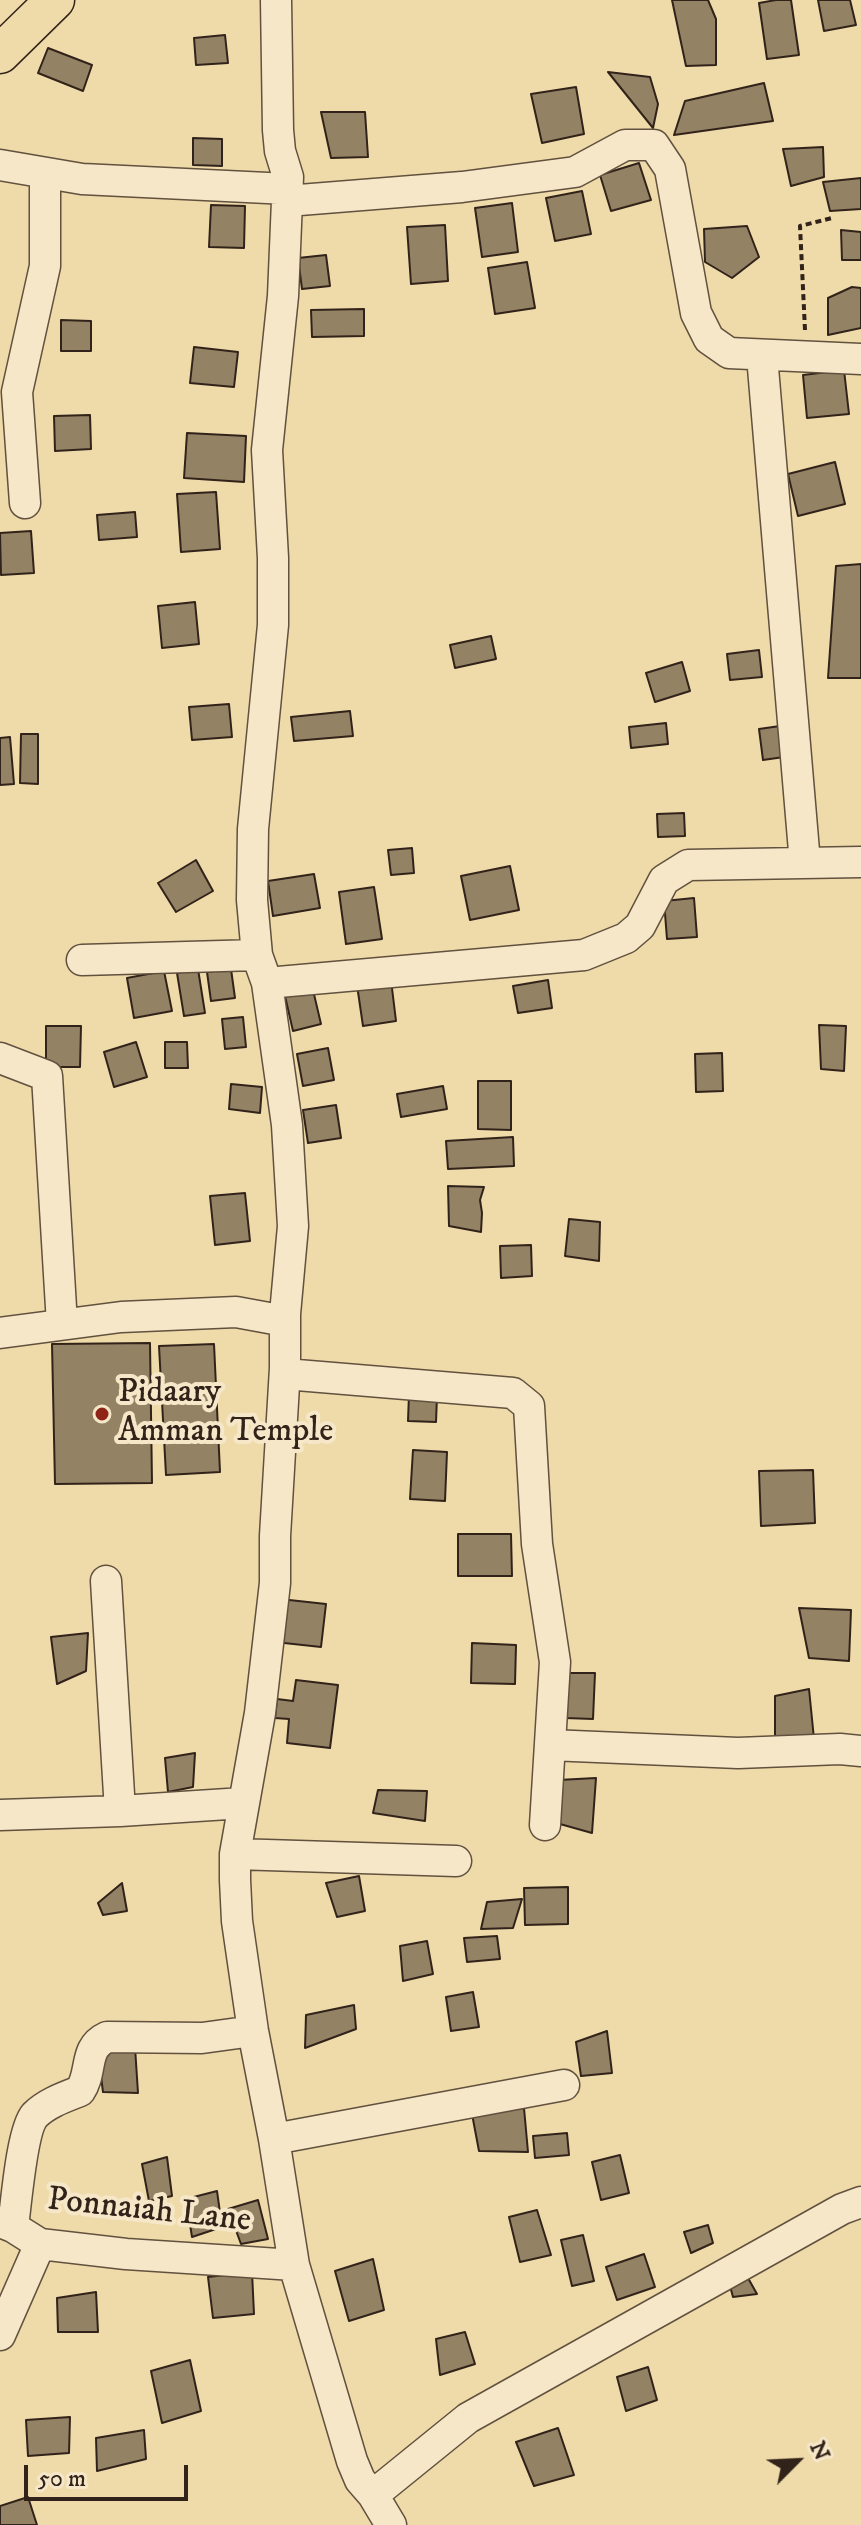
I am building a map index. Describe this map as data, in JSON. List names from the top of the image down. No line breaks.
{"streets":{"street":["Ponnaiah Lane"]},"places":["Pidaary Amman Temple"],"scale_bar":"50 m","north":"top right"}
